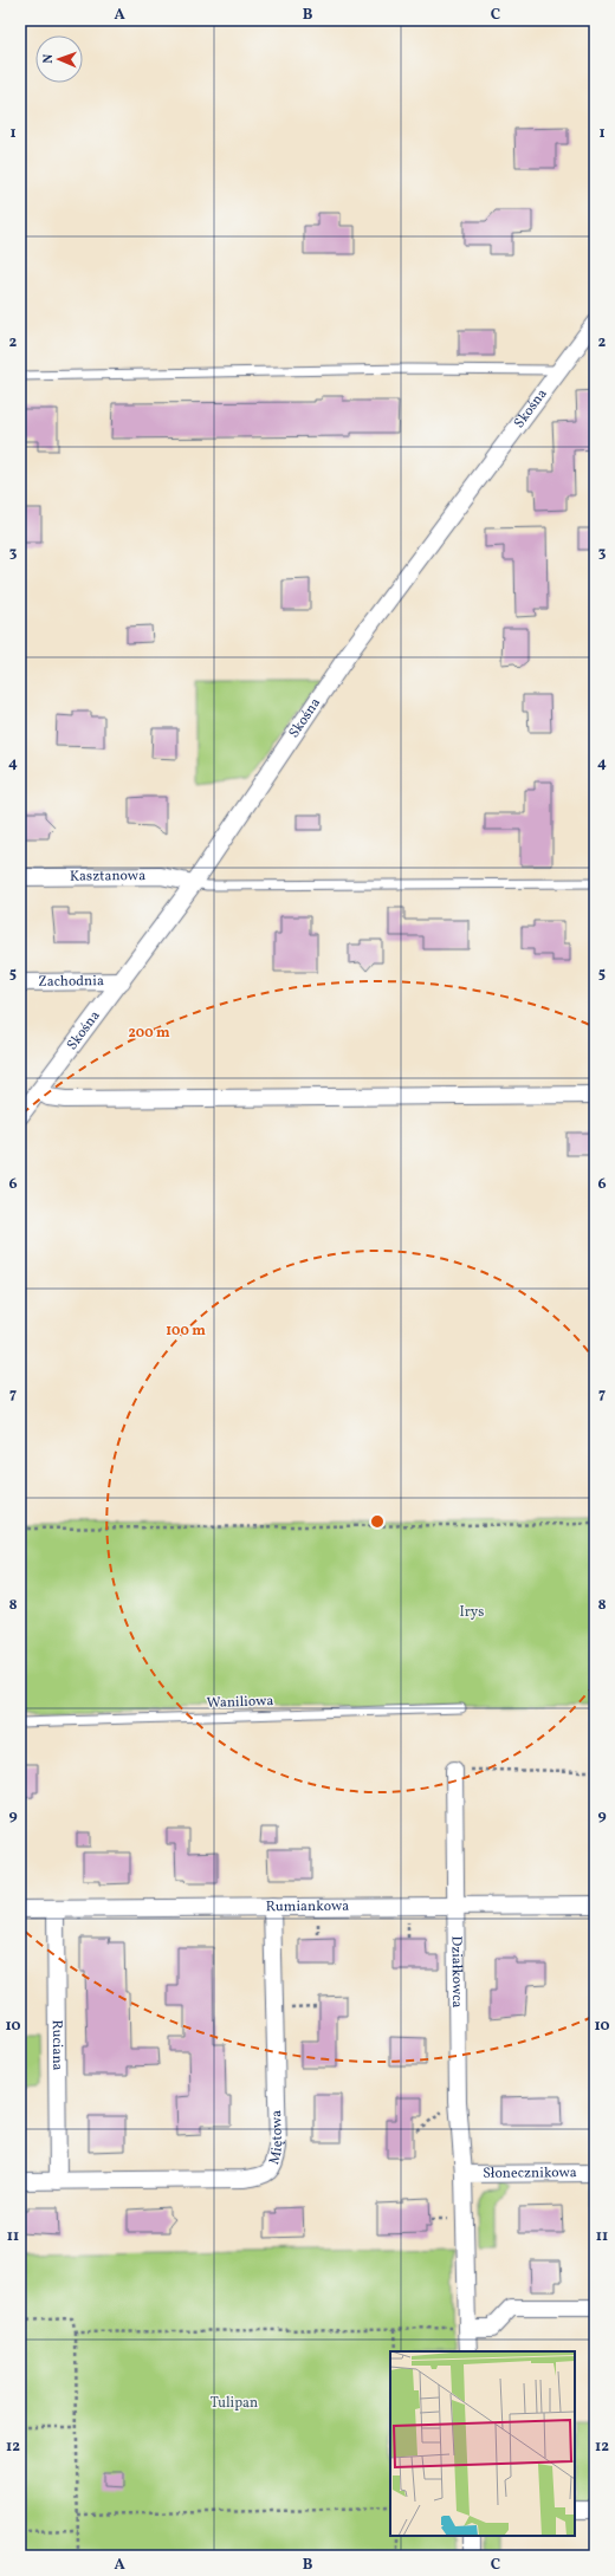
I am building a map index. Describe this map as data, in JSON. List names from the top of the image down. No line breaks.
{"streets":{"street":["Skośna","Kasztanowa","Zachodnia","Rumiankowa","Działkowca","Ruciana","Miętowa","Słonecznikowa"],"lane":["Waniliowa"]},"crossings":[["Skośna","Kasztanowa"],["Skośna","Zachodnia"],["Rumiankowa","Działkowca"],["Rumiankowa","Ruciana"],["Rumiankowa","Miętowa"],["Działkowca","Słonecznikowa"],["Ruciana","Miętowa"]],"parks":["Irys","Tulipan"],"north":"left","grid":{"columns":["A","B","C"],"rows":["1","2","3","4","5","6","7","8","9","10","11","12"]},"rings":["200 m","100 m"]}
